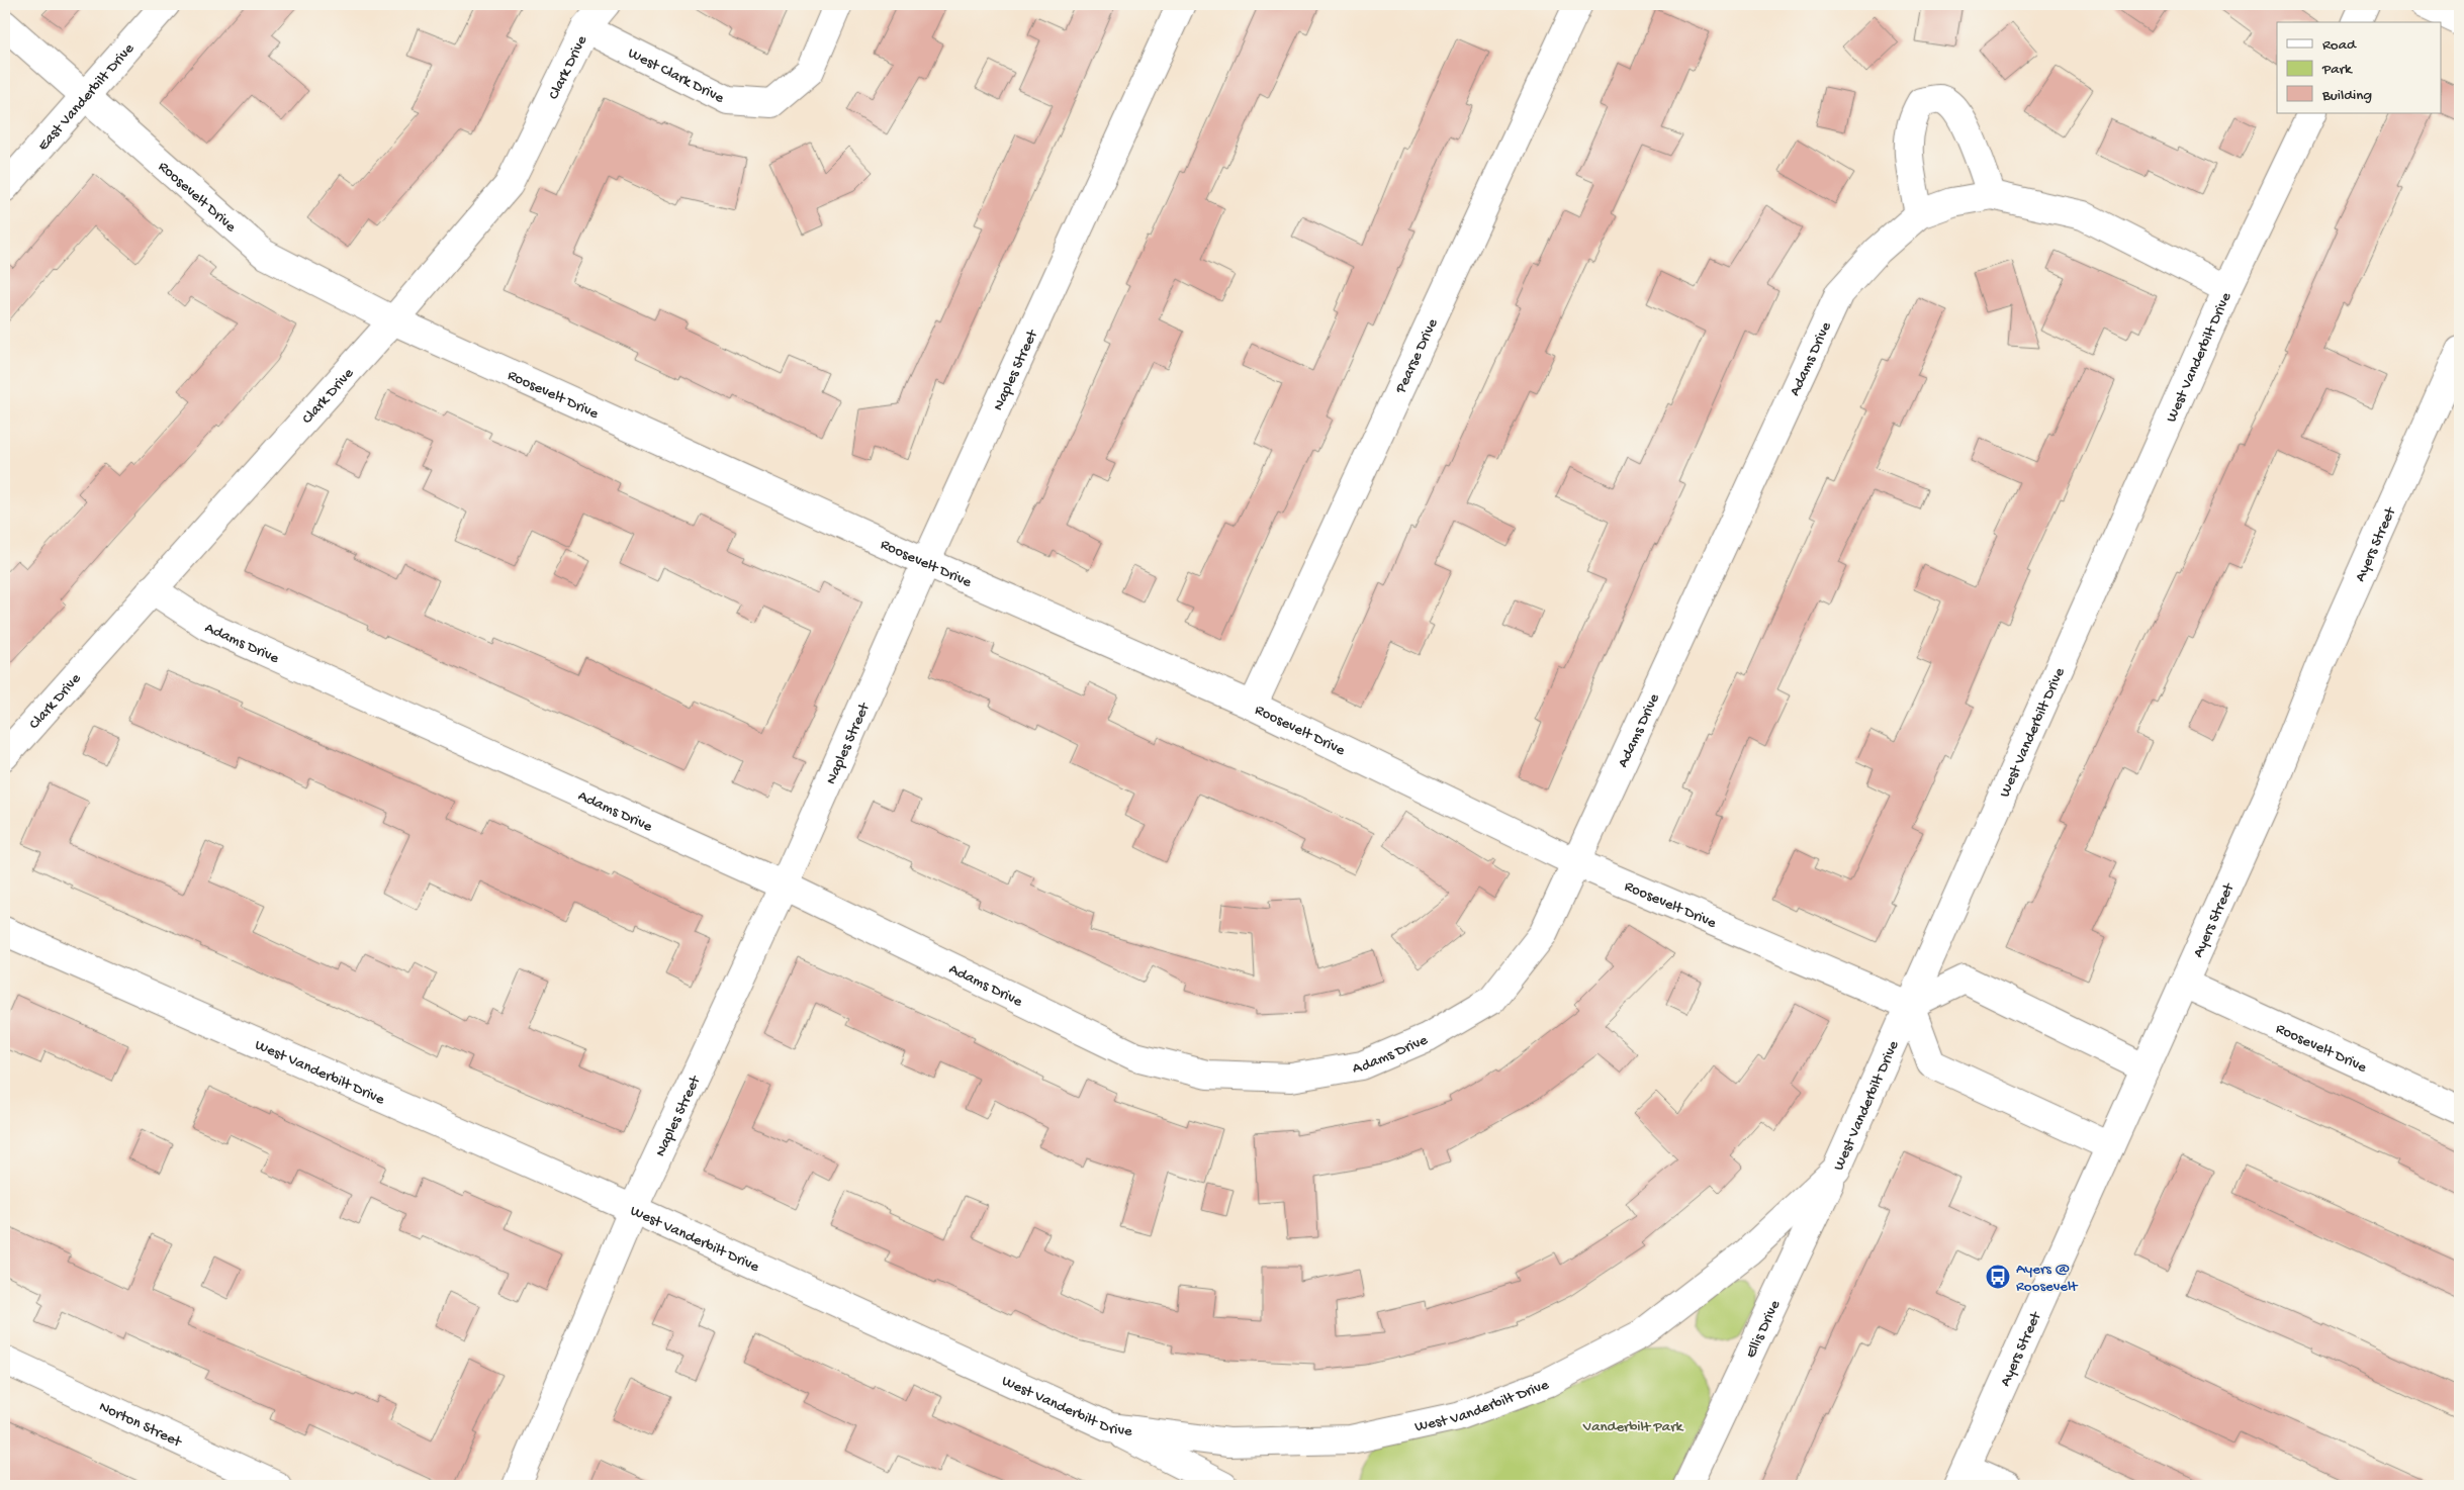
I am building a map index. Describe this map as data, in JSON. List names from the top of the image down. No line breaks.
{"streets":{"street":["Clark Drive","West Clark Drive","East Vanderbilt Drive","Roosevelt Drive","Pearse Drive","West Vanderbilt Drive","Adams Drive","Naples Street","Ayers Street","Ellis Drive","Norton Street"]},"crossings":[["Clark Drive","West Clark Drive"],["Clark Drive","Roosevelt Drive"],["Clark Drive","Adams Drive"],["East Vanderbilt Drive","Roosevelt Drive"],["Roosevelt Drive","Pearse Drive"],["Roosevelt Drive","West Vanderbilt Drive"],["Roosevelt Drive","Adams Drive"],["Roosevelt Drive","Naples Street"],["Roosevelt Drive","Ayers Street"],["West Vanderbilt Drive","Adams Drive"],["West Vanderbilt Drive","Naples Street"],["West Vanderbilt Drive","Ellis Drive"],["Adams Drive","Naples Street"]],"parks":["Vanderbilt Park"],"places":{"bus stop":["Ayers @ Roosevelt"]},"legend":["Road","Park","Building"]}
